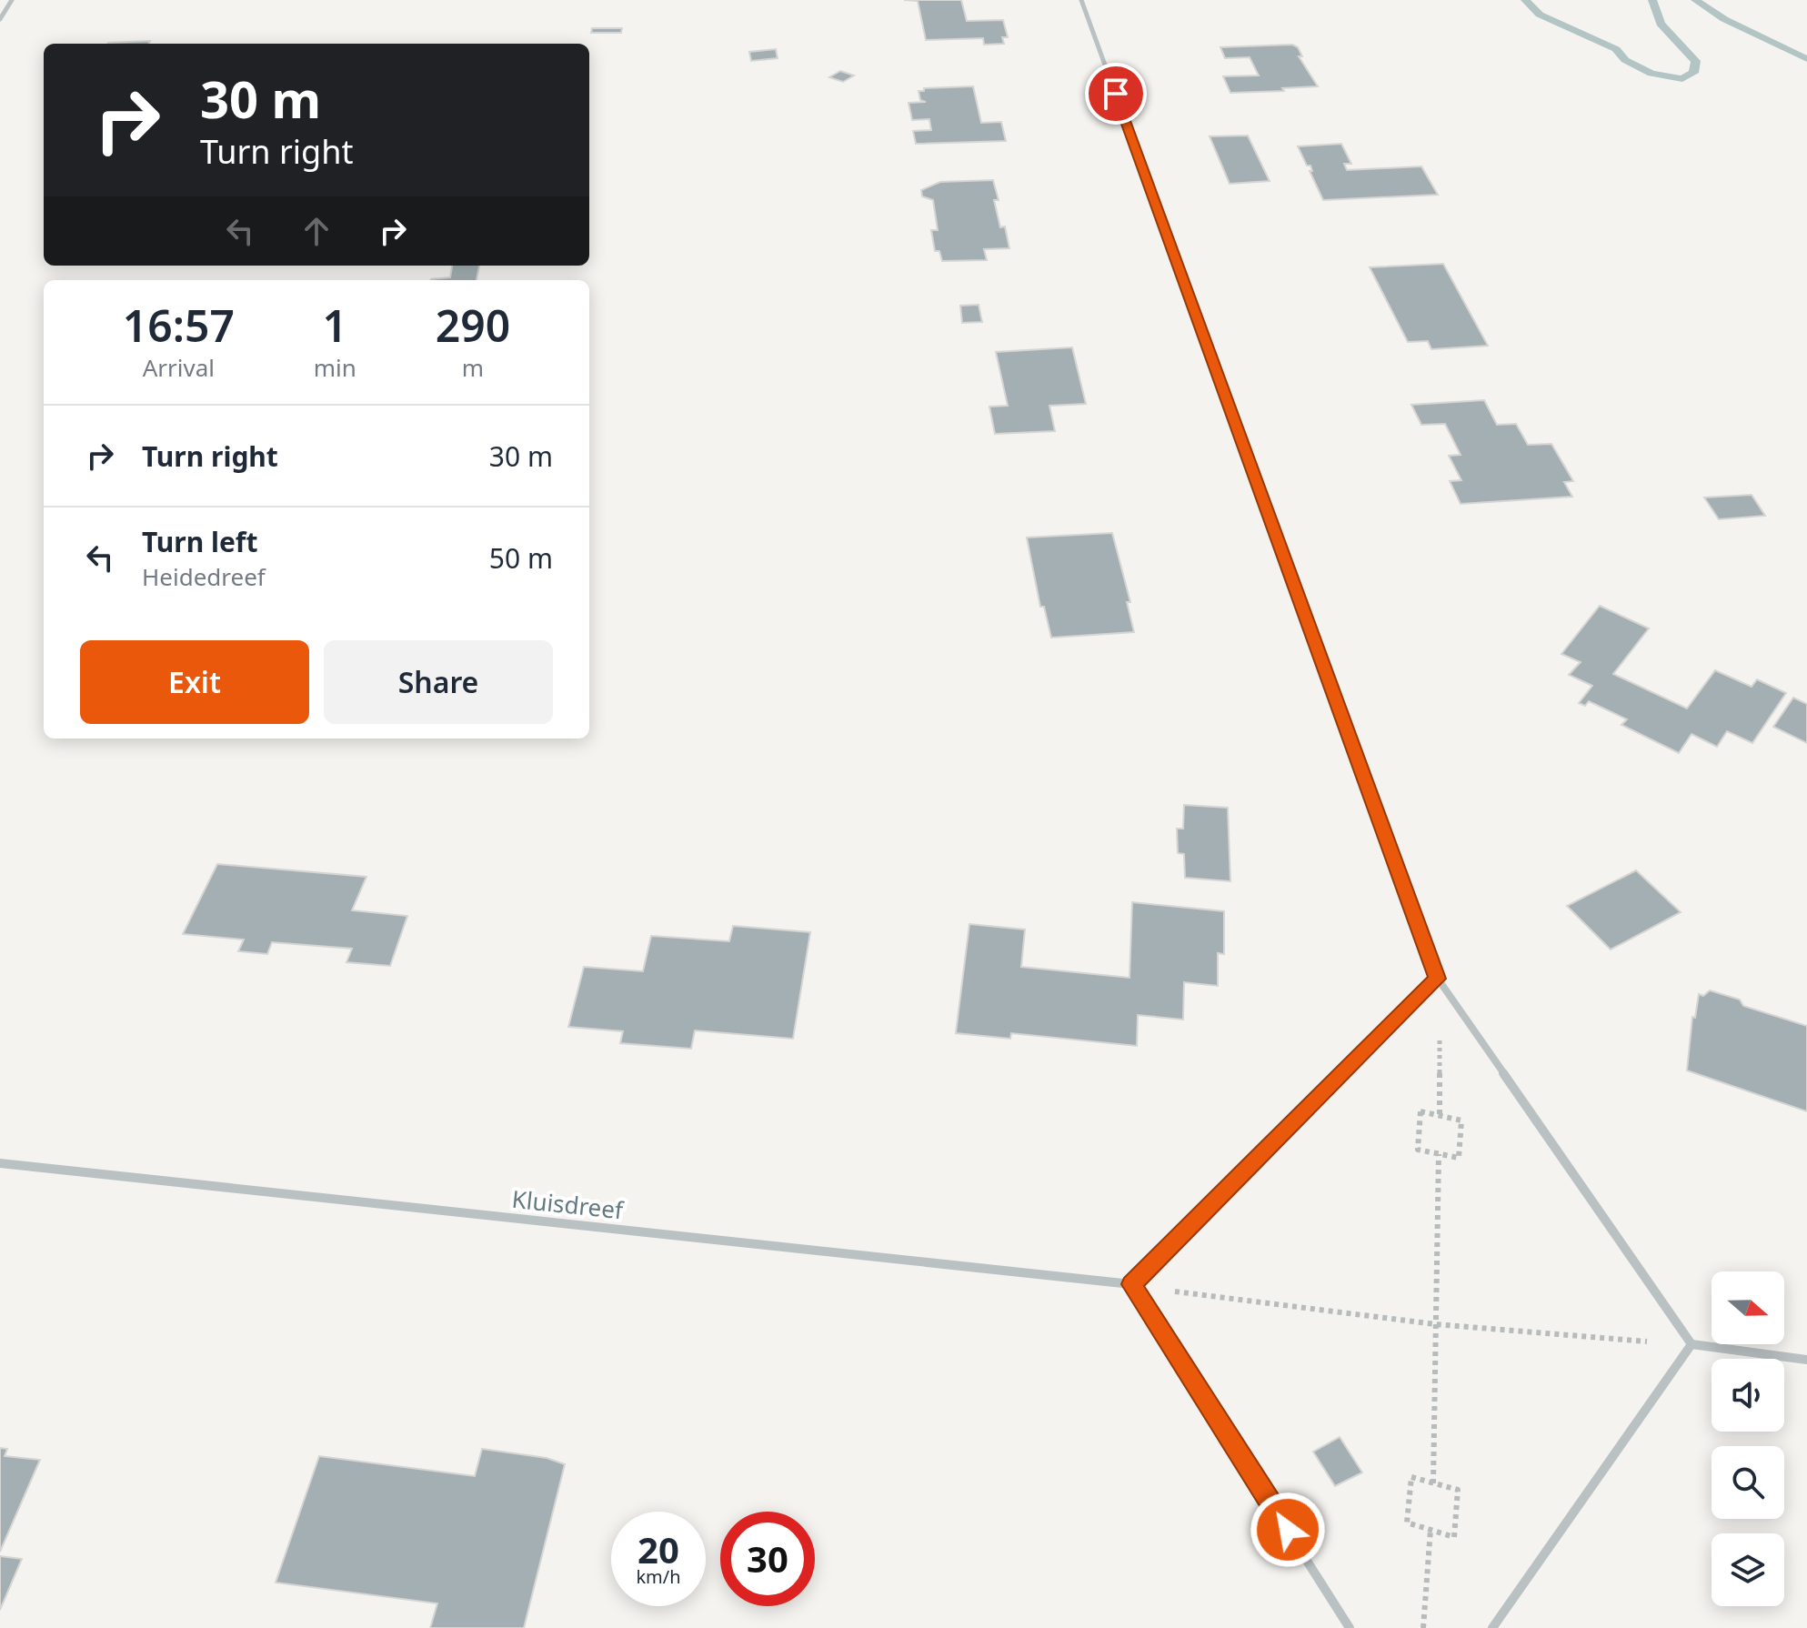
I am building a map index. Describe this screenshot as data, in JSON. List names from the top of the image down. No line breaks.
{"streets":{"street":["Kluisdreef"]},"north":"right","page":{"turn":["30 m","Turn right"],"eta":["16:57","Arrival","1","min","290","m"],"list":[{"name":"Turn right","value":"30 m"},{"name":"Turn left","note":"Heidedreef","value":"50 m"}],"buttons":["Exit","Share"],"speed":"20 km/h","limit":"30"}}
